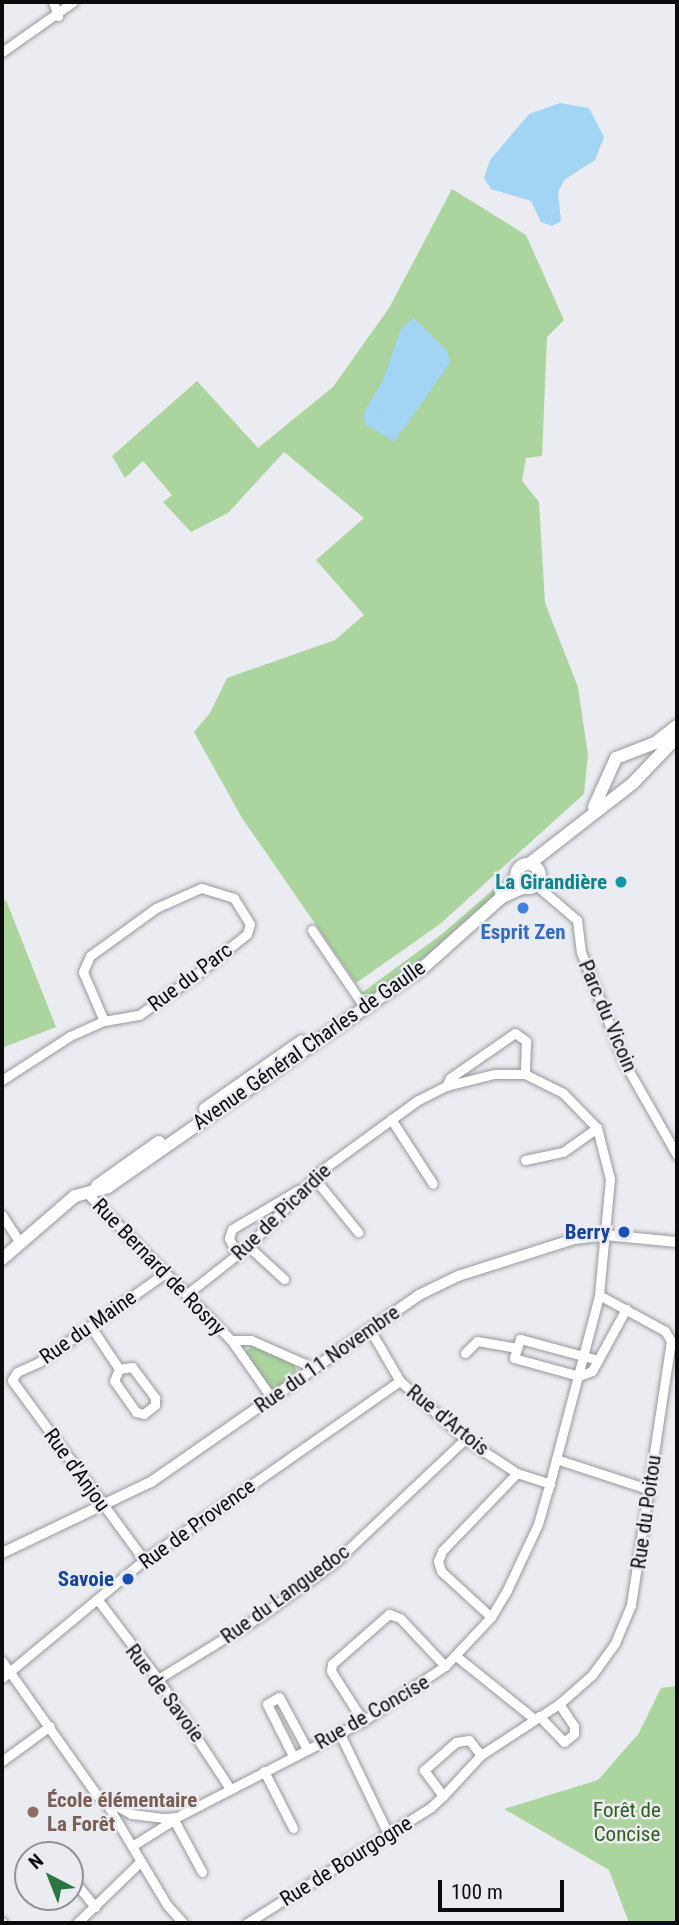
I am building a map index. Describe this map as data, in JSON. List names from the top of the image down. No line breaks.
{"streets":{"main road":["Avenue Général Charles de Gaulle"],"street":["Rue du Parc","Parc du Vicoin","Rue de Picardie","Rue Bernard de Rosny","Rue du Maine","Rue du 11 Novembre","Rue d'Artois","Rue d'Anjou","Rue du Poitou","Rue de Provence","Rue du Languedoc","Rue de Savoie","Rue de Concise","Rue de Bourgogne"]},"crossings":[["Parc du Vicoin","Avenue Général Charles de Gaulle"],["Avenue Général Charles de Gaulle","Rue Bernard de Rosny"],["Rue de Picardie","Rue Bernard de Rosny"],["Rue de Picardie","Rue du 11 Novembre"],["Rue de Picardie","Rue de Concise"],["Rue Bernard de Rosny","Rue du Maine"],["Rue Bernard de Rosny","Rue du 11 Novembre"],["Rue du Maine","Rue d'Anjou"],["Rue du 11 Novembre","Rue d'Artois"],["Rue du 11 Novembre","Rue d'Anjou"],["Rue du 11 Novembre","Rue de Concise"],["Rue d'Artois","Rue de Provence"],["Rue d'Artois","Rue du Languedoc"],["Rue d'Artois","Rue de Concise"],["Rue d'Anjou","Rue de Provence"],["Rue du Poitou","Rue de Concise"],["Rue du Poitou","Rue de Bourgogne"],["Rue de Provence","Rue de Savoie"],["Rue du Languedoc","Rue de Savoie"],["Rue de Savoie","Rue de Concise"]],"parks":["Forêt de Concise"],"places":["La Girandière","Esprit Zen","Berry","Savoie","École élémentaire La Forêt"],"scale_bar":"100 m","north":"top left"}
